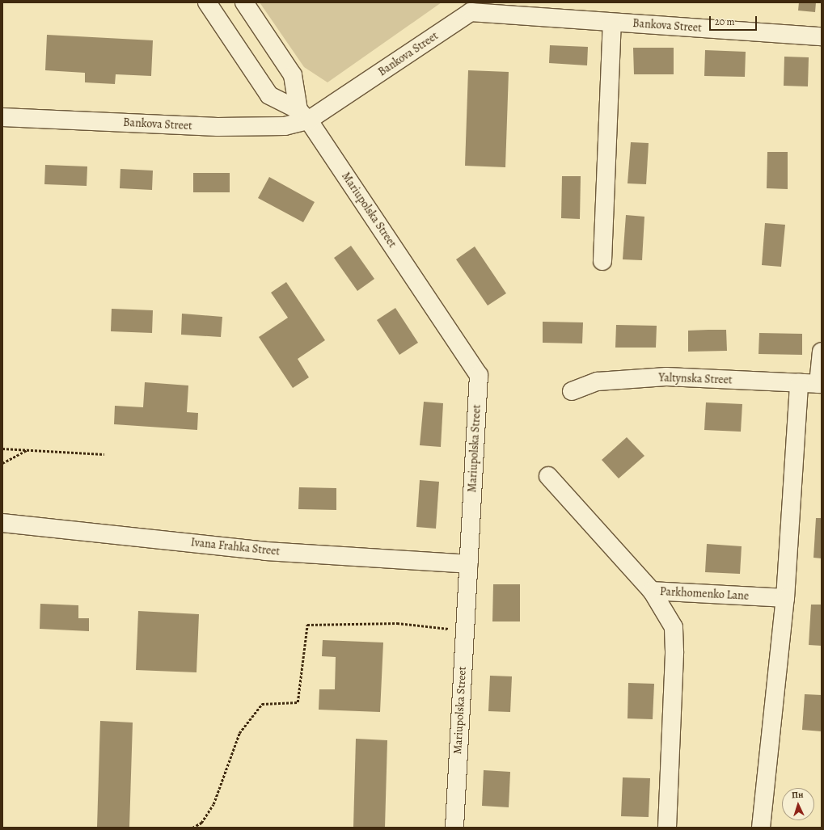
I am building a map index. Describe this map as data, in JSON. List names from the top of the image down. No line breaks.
{"streets":{"street":["Bankova Street","Mariupolska Street","Yaltynska Street","Ivana Frahka Street","Parkhomenko Lane"]},"crossings":[["Bankova Street","Mariupolska Street"],["Mariupolska Street","Ivana Frahka Street"]],"scale_bar":"20 m","north":"top"}
